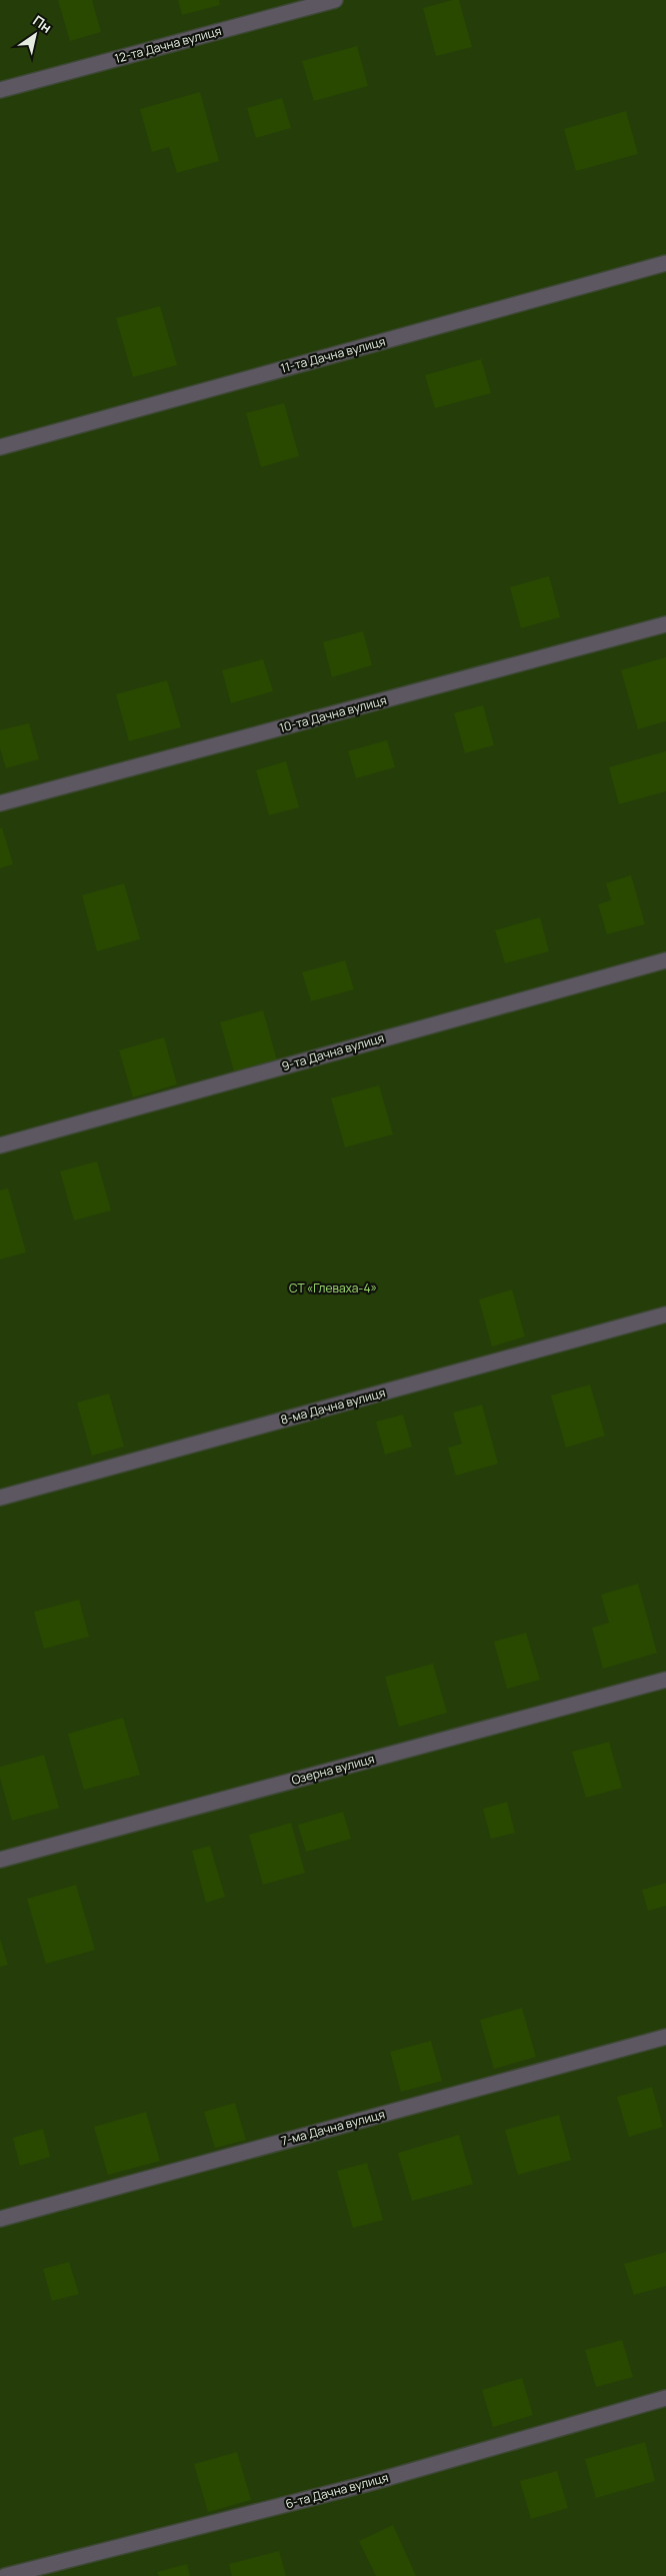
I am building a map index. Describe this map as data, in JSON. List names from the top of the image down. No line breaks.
{"streets":{"lane":["12-та Дачна вулиця","11-та Дачна вулиця","10-та Дачна вулиця","9-та Дачна вулиця","8-ма Дачна вулиця","Озерна вулиця","7-ма Дачна вулиця","6-та Дачна вулиця"]},"parks":["СТ «Глеваха-4»"],"north":"top right"}
